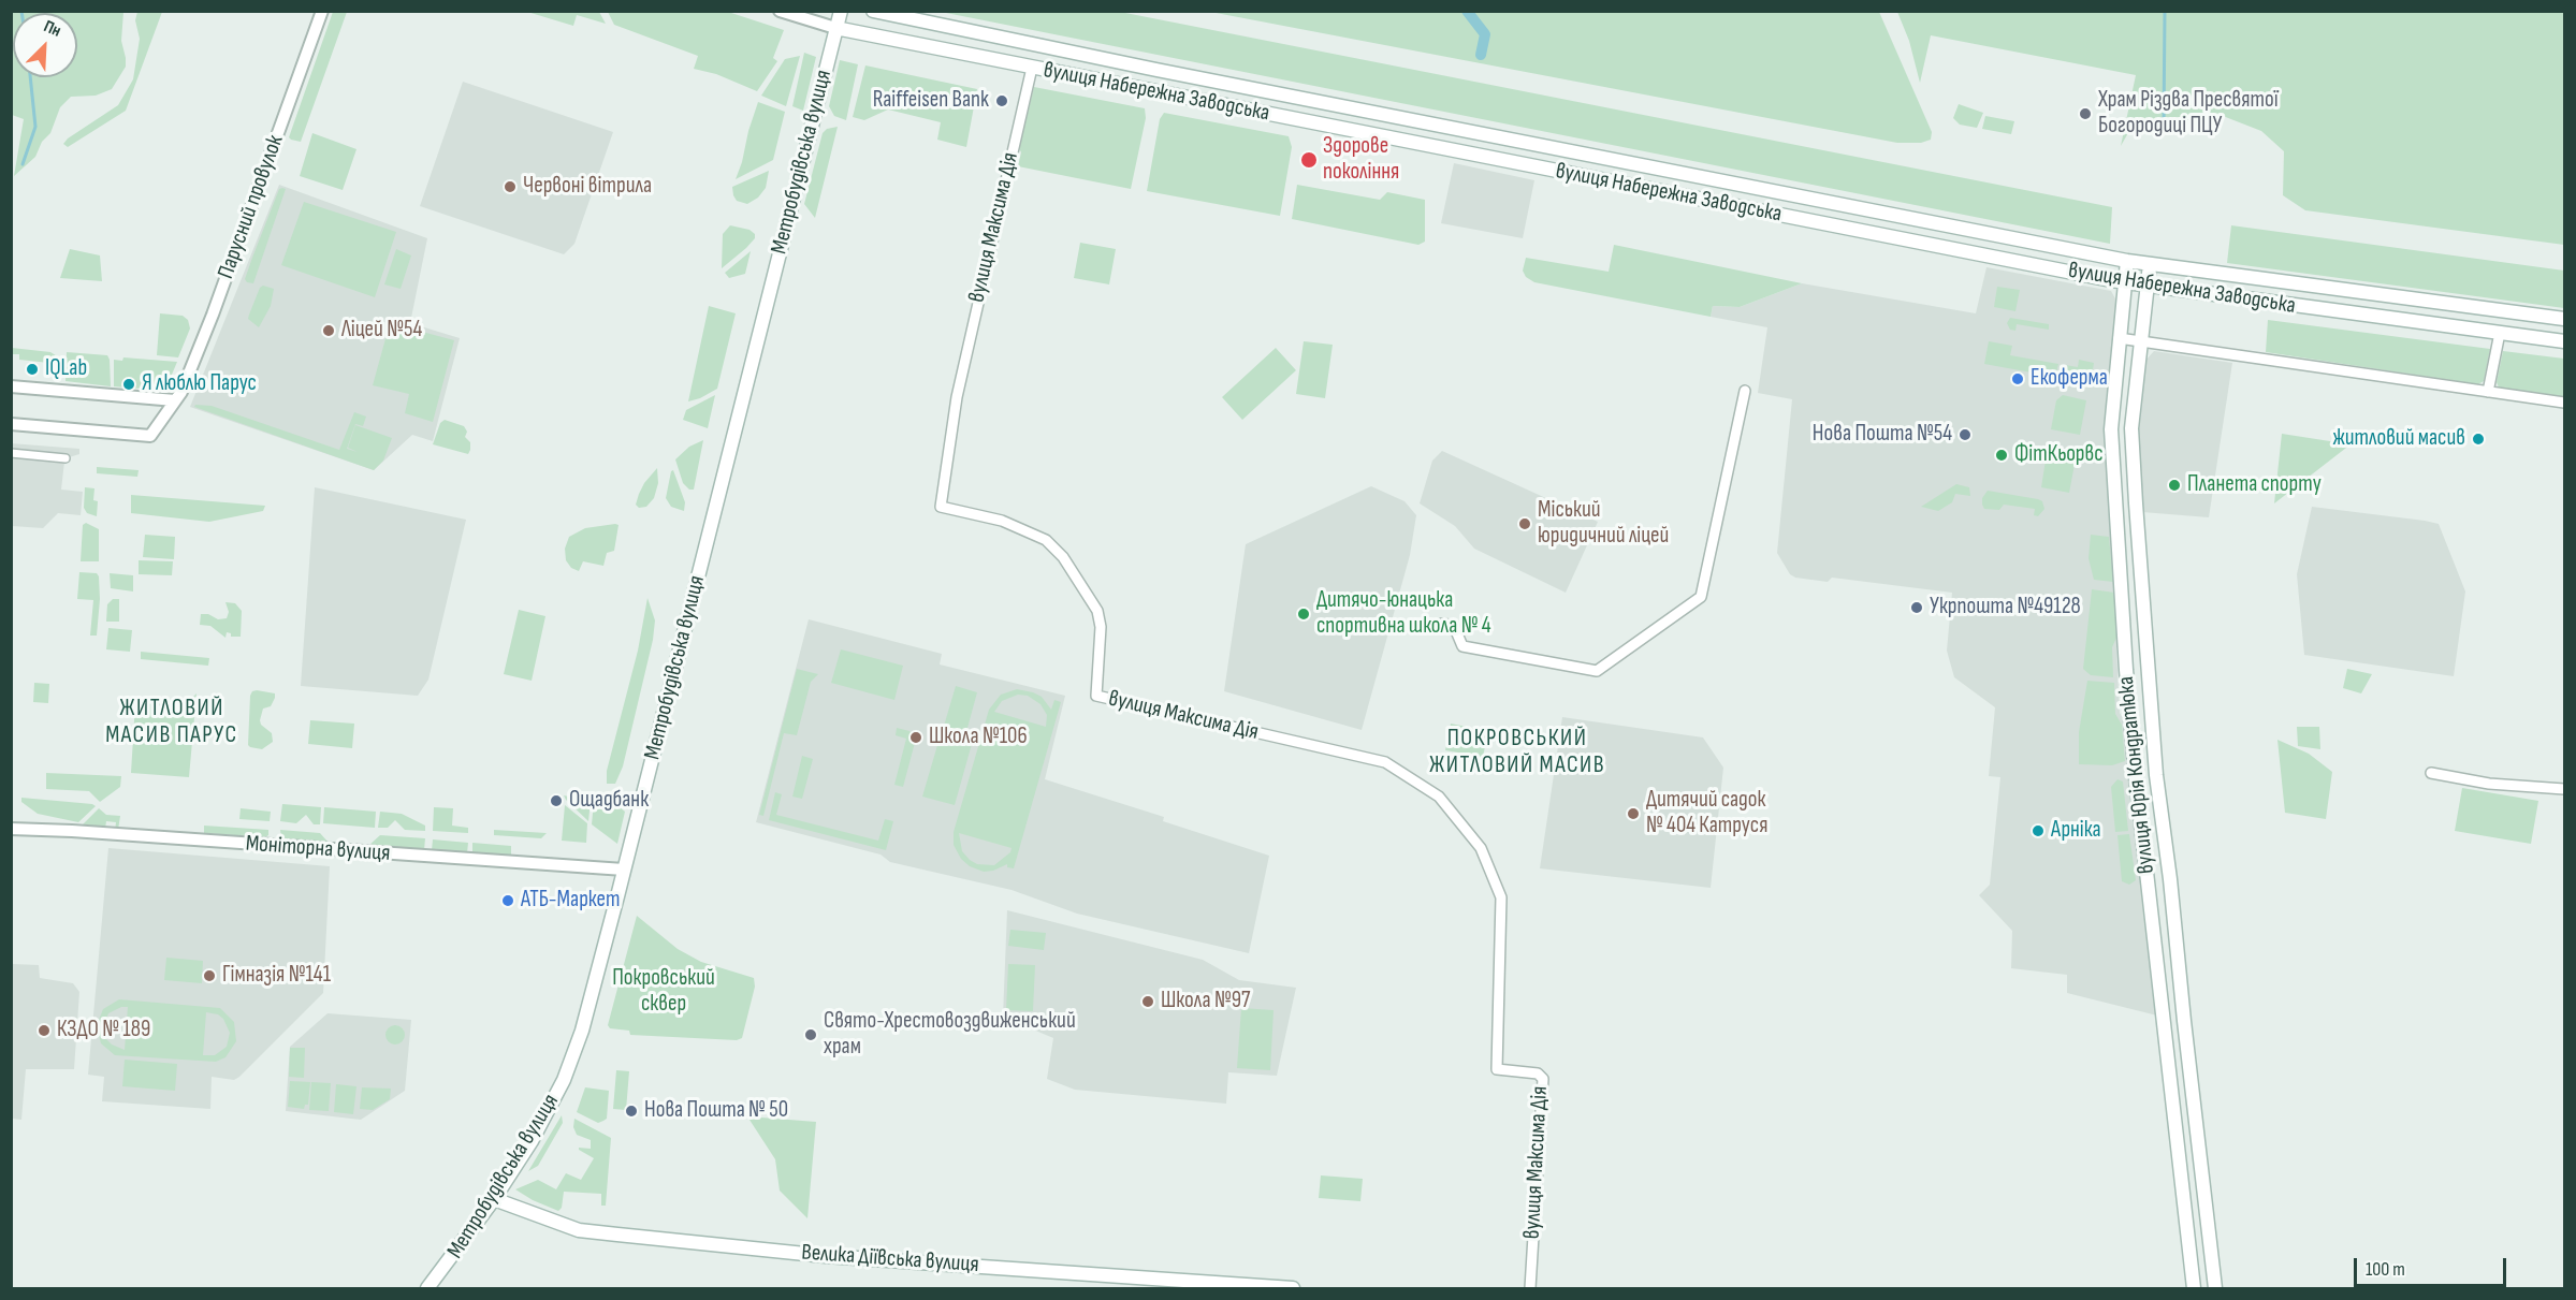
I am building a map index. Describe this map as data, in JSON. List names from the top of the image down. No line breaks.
{"streets":{"main road":["вулиця Набережна Заводська","Метробудівська вулиця","вулиця Юрія Кондратюка","Велика Діївська вулиця"],"street":["Парусний провулок","вулиця Максима Дія","Моніторна вулиця"]},"crossings":[["вулиця Набережна Заводська","Метробудівська вулиця"],["вулиця Набережна Заводська","вулиця Максима Дія"],["вулиця Набережна Заводська","вулиця Юрія Кондратюка"],["Метробудівська вулиця","Моніторна вулиця"],["Метробудівська вулиця","Велика Діївська вулиця"]],"districts":["ЖИТЛОВИЙ МАСИВ ПАРУС","ПОКРОВСЬКИЙ ЖИТЛОВИЙ МАСИВ"],"parks":["Покровський сквер"],"places":["Raiffeisen Bank","Храм Різдва Пресвятої Богородиці ПЦУ","Здорове покоління","Червоні вітрила","Ліцей №54","IQLab","Екоферма","Я люблю Парус","Нова Пошта №54","житловий масив","ФiтКьорвс","Планета спорту","Міський юридичний ліцей","Укрпошта №49128","Дитячо-юнацька спортивна школа № 4","Школа №106","Ощадбанк","Дитячий садок № 404 Катруся","Арніка","АТБ-Маркет","Гімназія №141","Школа №97","КЗДО № 189","Свято-Хрестовоздвиженський храм","Нова Пошта № 50"],"scale_bar":"100 m","north":"top right"}
